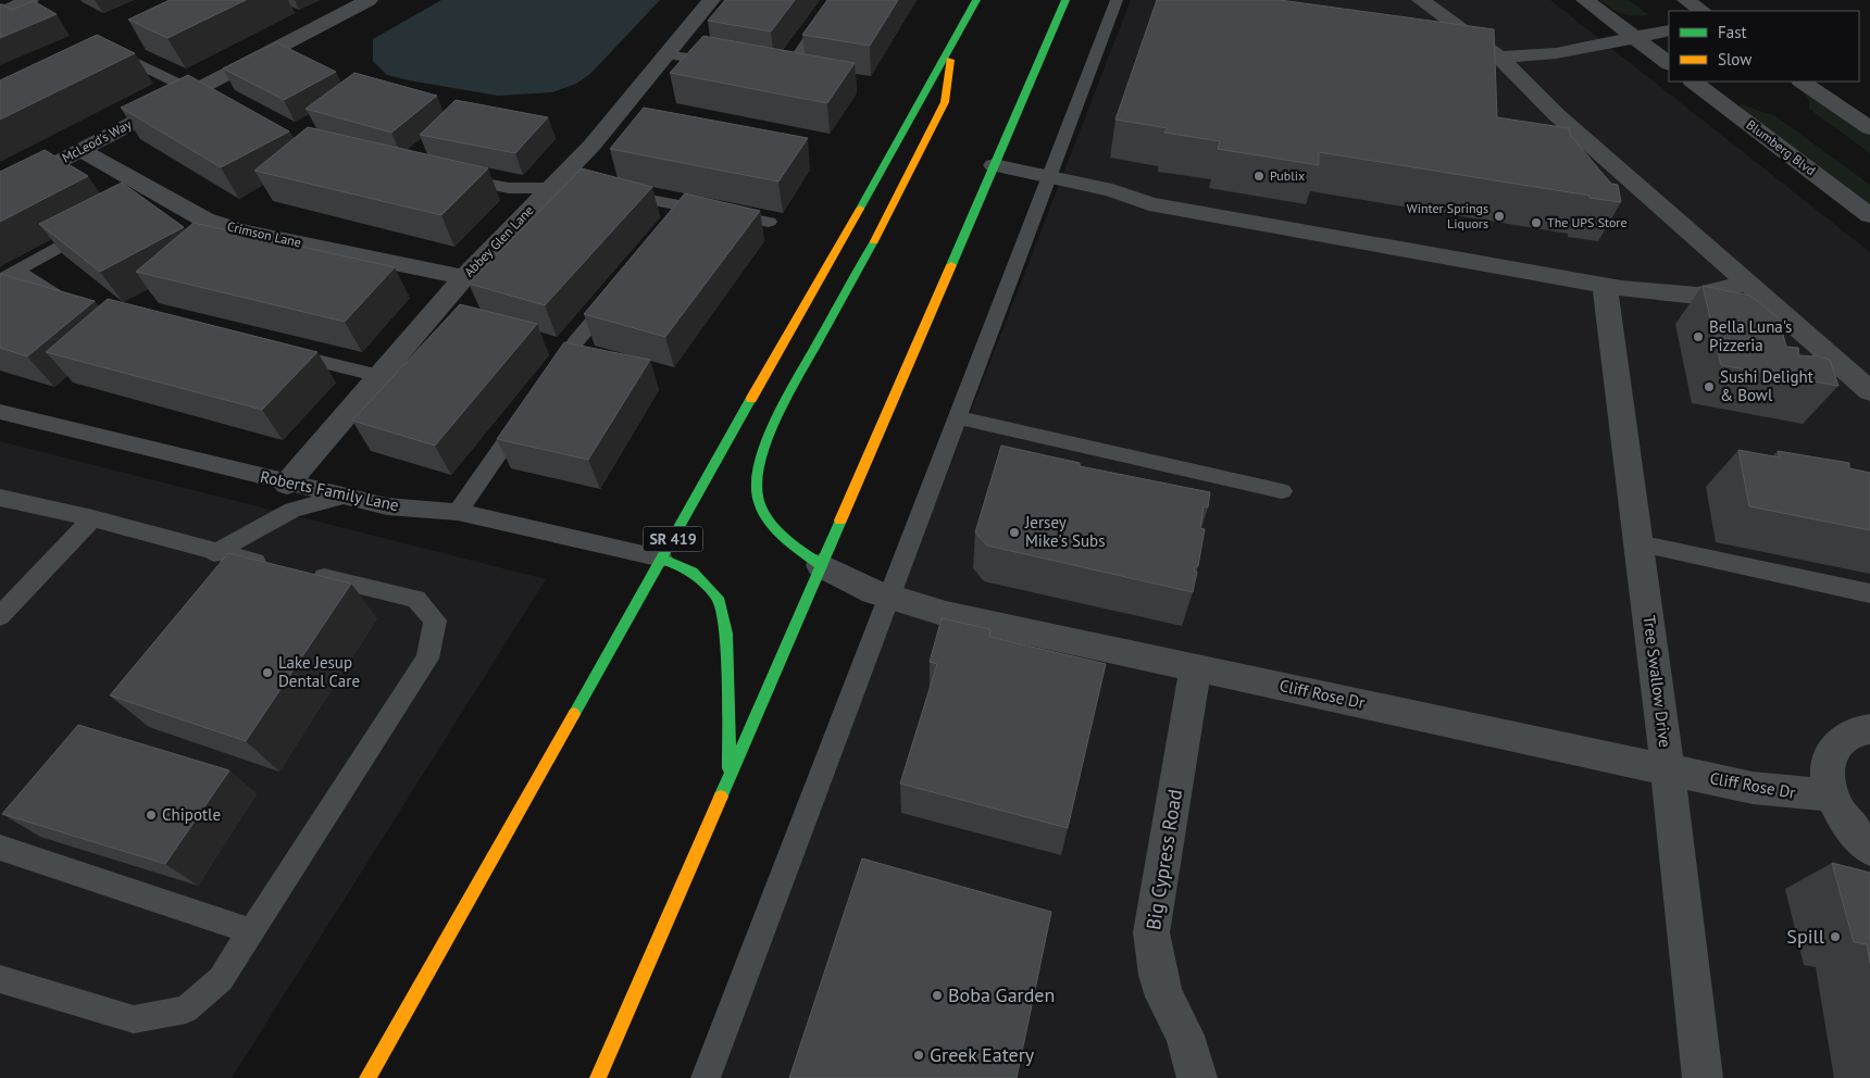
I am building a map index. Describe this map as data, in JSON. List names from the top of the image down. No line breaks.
{"streets":{"main road":["SR 419"],"street":["McLeod's Way","Blumberg Blvd","Crimson Lane","Abbey Glen Lane","Tree Swallow Drive","Cliff Rose Dr","Big Cypress Road"],"lane":["Roberts Family Lane"]},"crossings":[["McLeod's Way","Crimson Lane"],["Crimson Lane","Abbey Glen Lane"],["Abbey Glen Lane","Roberts Family Lane"],["Roberts Family Lane","SR 419"],["Tree Swallow Drive","Cliff Rose Dr"],["Cliff Rose Dr","Big Cypress Road"]],"places":["Publix","Winter Springs Liquors","The UPS Store","Bella Luna's Pizzeria","Sushi Delight & Bowl","Jersey Mike's Subs","Lake Jesup Dental Care","Chipotle","Spill","Boba Garden","Greek Eatery"],"legend":["Fast","Slow"]}
